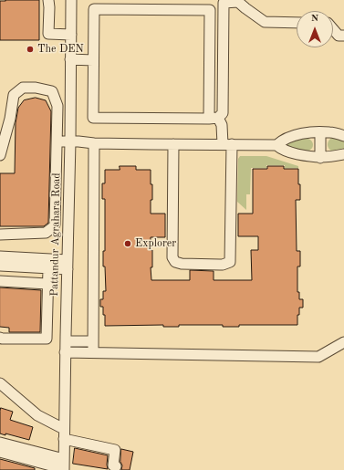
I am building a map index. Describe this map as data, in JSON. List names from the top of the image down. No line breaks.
{"streets":{"street":["Pattandur Agrahara Road"]},"places":["The DEN","Explorer"],"north":"top"}
